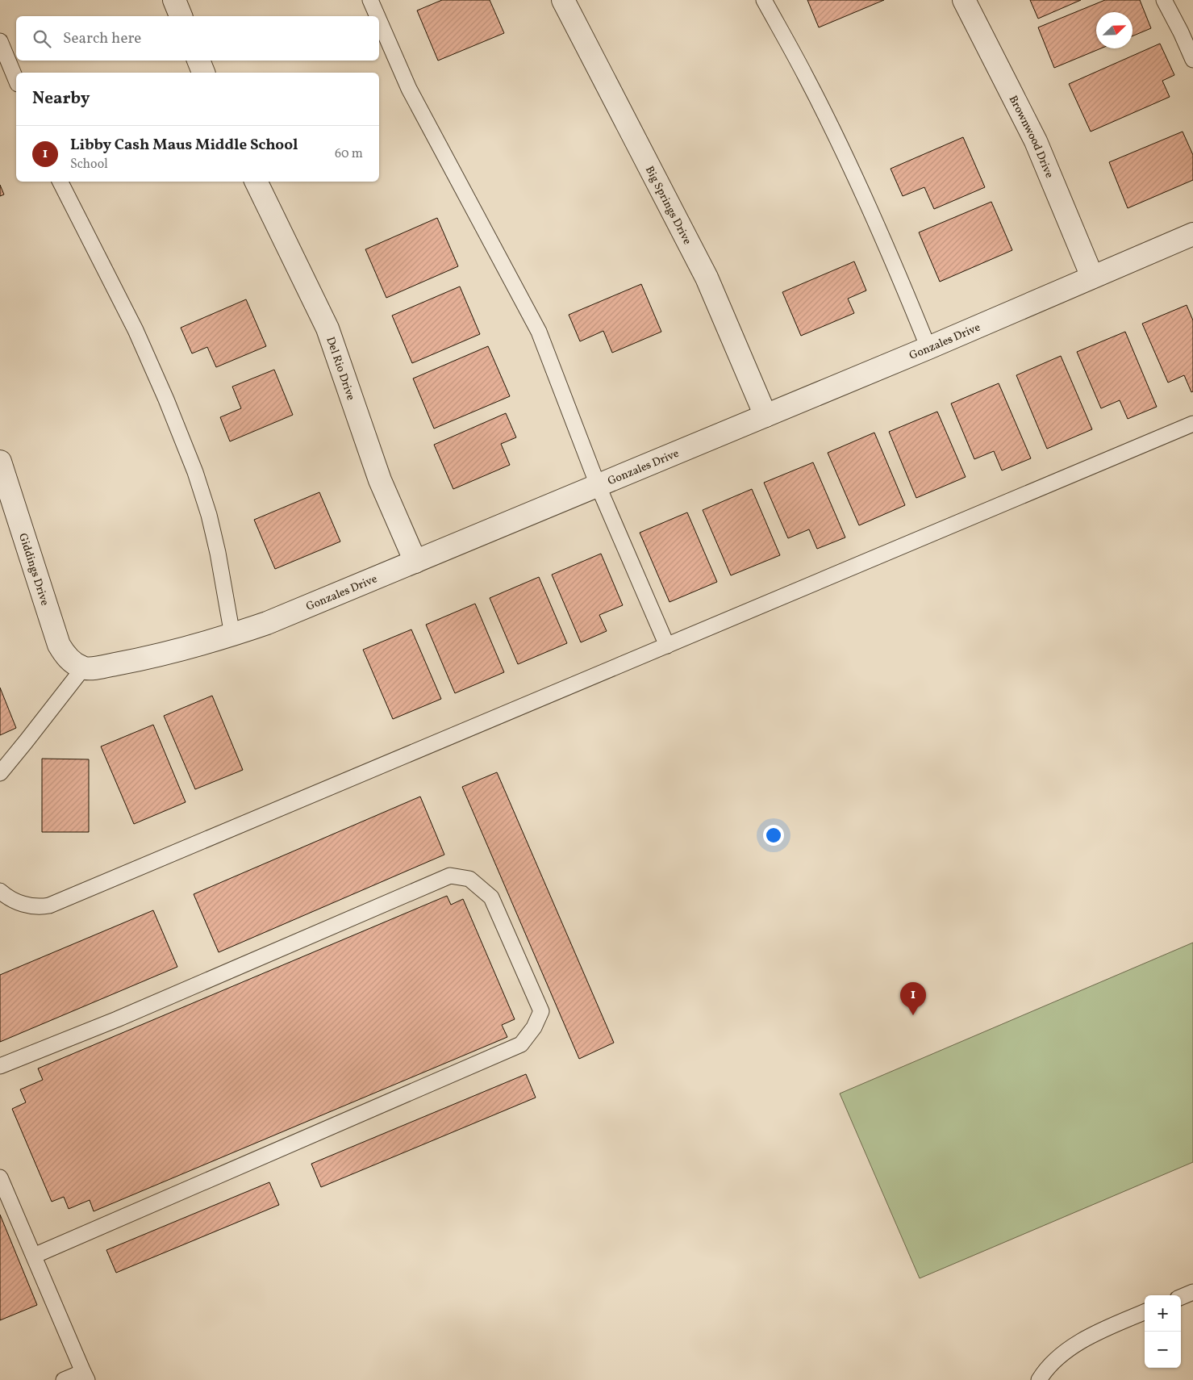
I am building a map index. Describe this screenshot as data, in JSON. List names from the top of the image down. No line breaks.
{"streets":{"street":["Brownwood Drive","Big Springs Drive","Gonzales Drive","Del Rio Drive","Giddings Drive"]},"crossings":[["Brownwood Drive","Gonzales Drive"],["Big Springs Drive","Gonzales Drive"],["Gonzales Drive","Del Rio Drive"],["Gonzales Drive","Giddings Drive"]],"north":"top right","page":{"search":"Search here","heading":"Nearby","list":[{"mark":"1","name":"Libby Cash Maus Middle School","note":"School","value":"60 m"}],"pins":"1","map_buttons":["+","−"]}}
